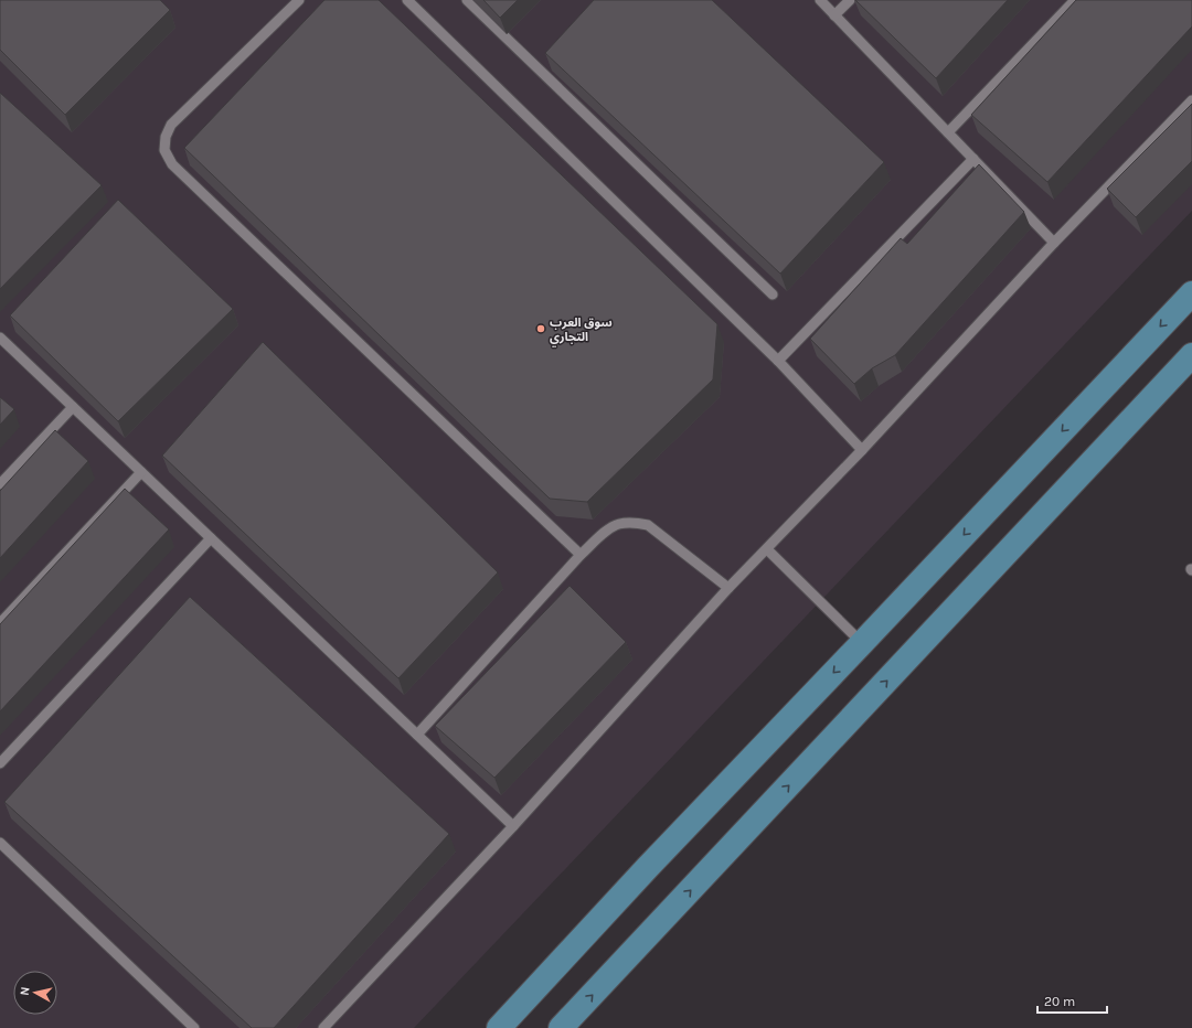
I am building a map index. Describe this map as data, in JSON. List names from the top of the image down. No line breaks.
{"places":["سوق العرب التجاري"],"scale_bar":"20 m","north":"left"}
